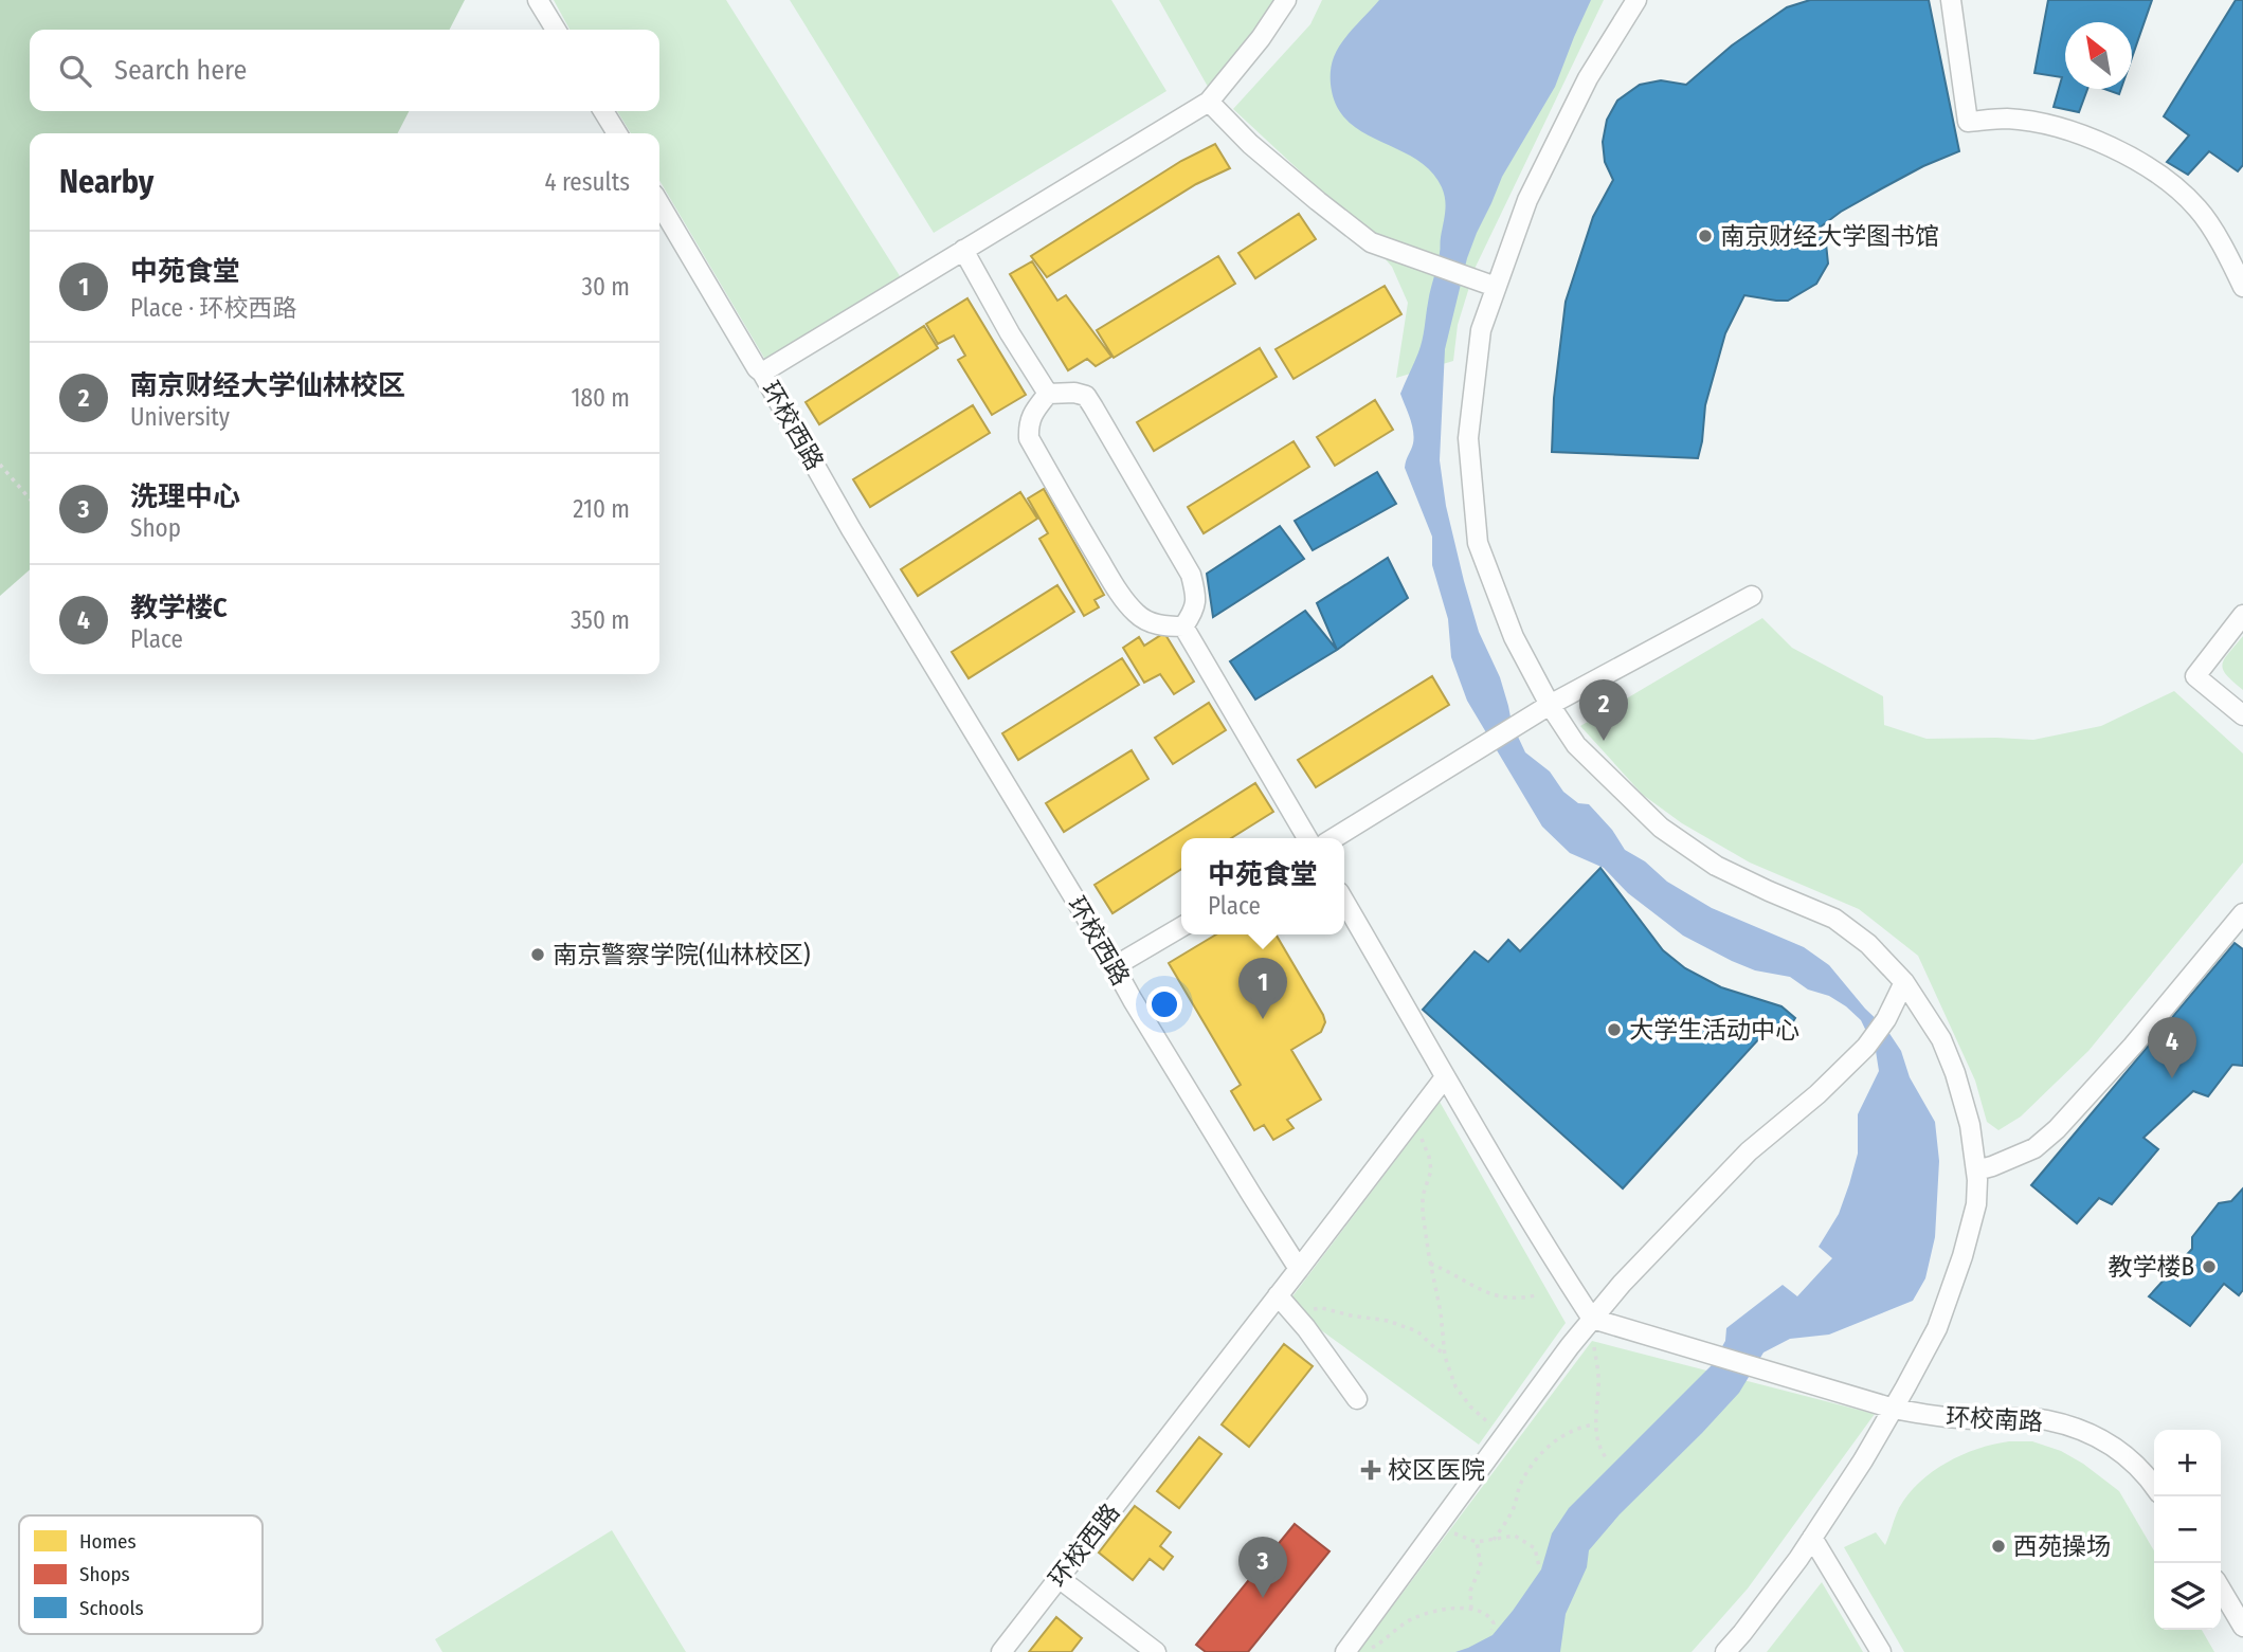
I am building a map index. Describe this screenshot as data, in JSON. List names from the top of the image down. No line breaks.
{"streets":{"street":["环校西路","环校南路"]},"places":{"other":["南京财经大学图书馆","南京警察学院(仙林校区)","大学生活动中心","教学楼B","西苑操场"],"health":["校区医院"]},"legend":["Homes","Shops","Schools"],"north":"top left","page":{"search":"Search here","heading":["Nearby","4 results"],"list":[{"mark":"1","name":"中苑食堂","note":"Place · 环校西路","value":"30 m"},{"mark":"2","name":"南京财经大学仙林校区","note":"University","value":"180 m"},{"mark":"3","name":"洗理中心","note":"Shop","value":"210 m"},{"mark":"4","name":"教学楼C","note":"Place","value":"350 m"}],"pins":["2","1","4","3"],"popup":["中苑食堂","Place"],"map_buttons":["+","−"]}}
